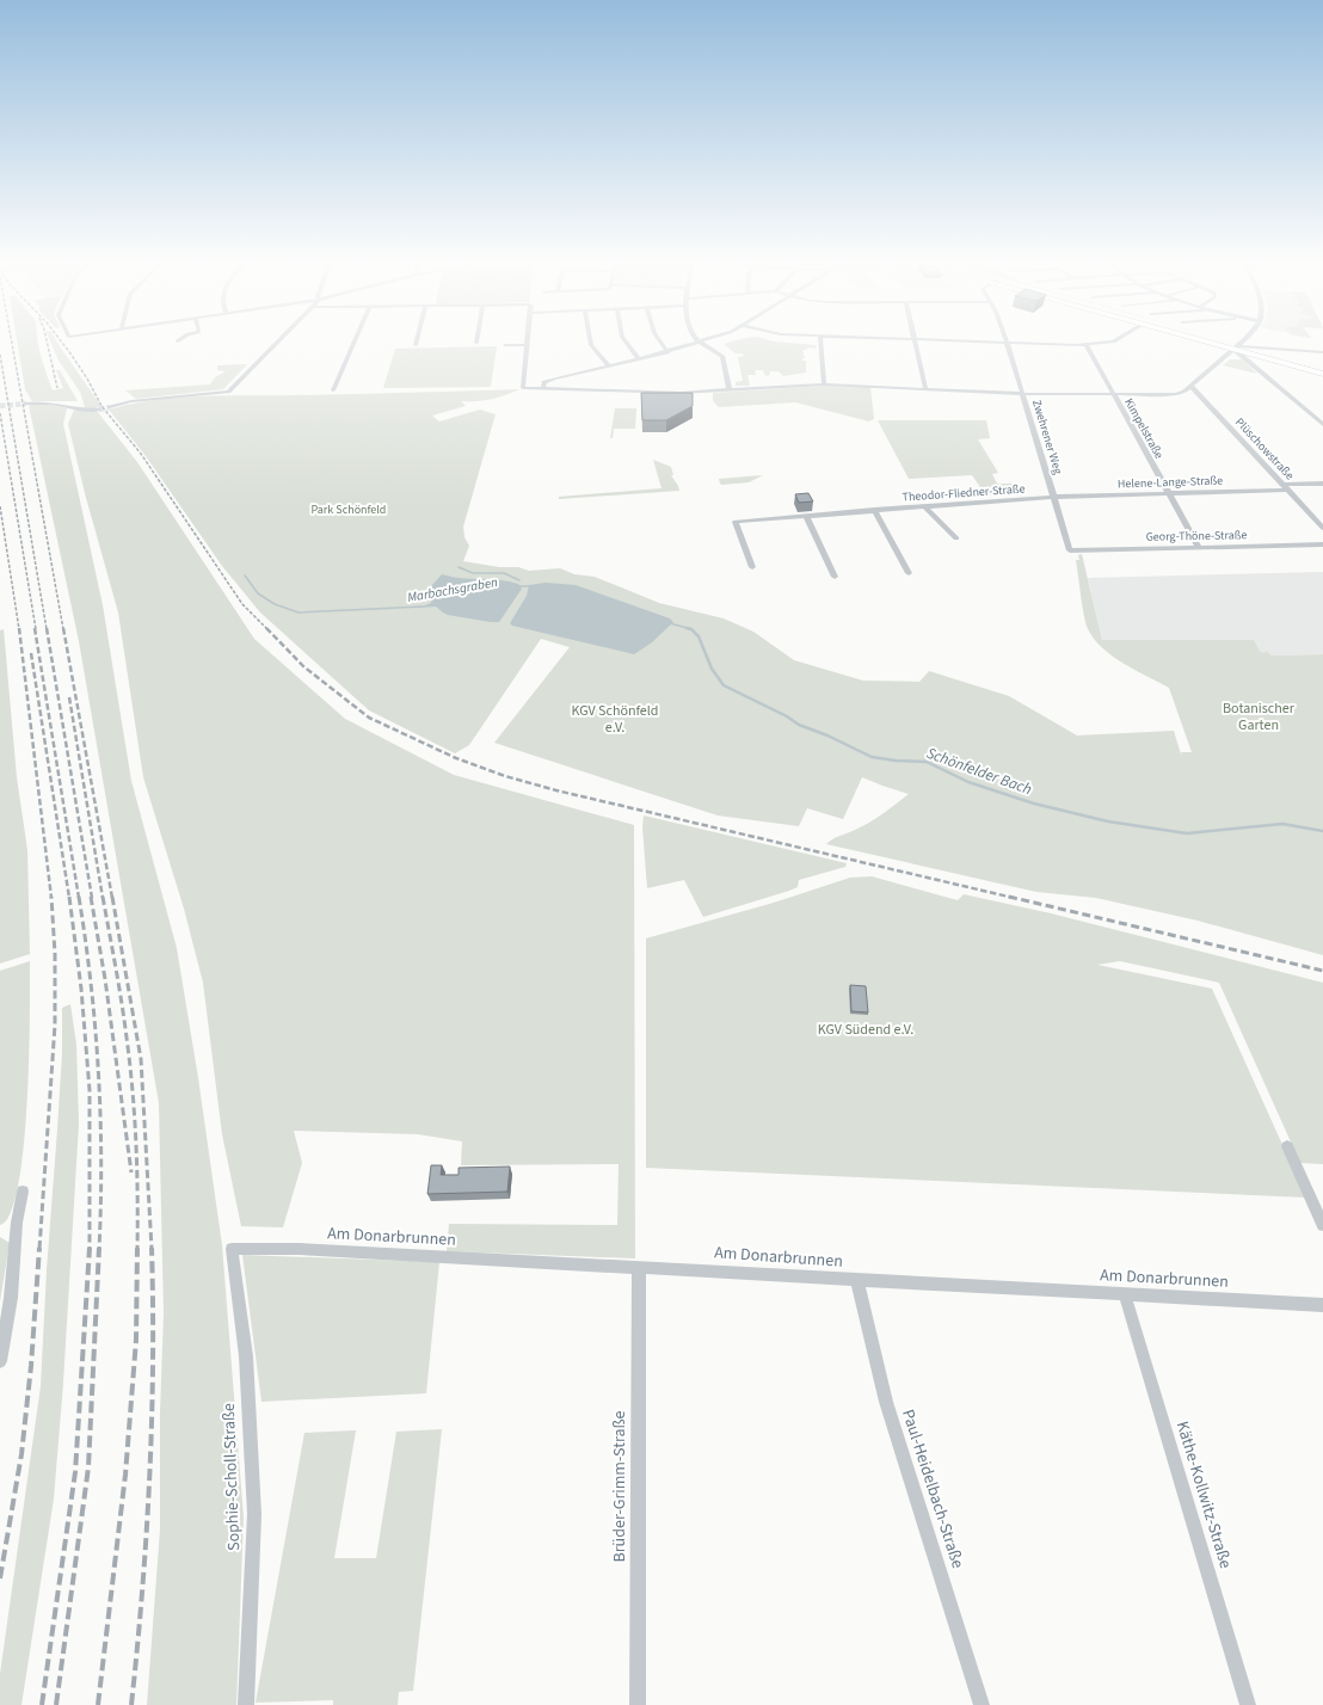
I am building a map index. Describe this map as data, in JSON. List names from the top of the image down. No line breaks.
{"streets":{"street":["Kimpelstraße","Zwehrener Weg","Plüschowstraße","Helene-Lange-Straße","Theodor-Fliedner-Straße","Georg-Thöne-Straße","Am Donarbrunnen","Sophie-Scholl-Straße","Brüder-Grimm-Straße","Paul-Heidelbach-Straße","Käthe-Kollwitz-Straße"]},"crossings":[["Kimpelstraße","Helene-Lange-Straße"],["Kimpelstraße","Georg-Thöne-Straße"],["Zwehrener Weg","Helene-Lange-Straße"],["Zwehrener Weg","Theodor-Fliedner-Straße"],["Zwehrener Weg","Georg-Thöne-Straße"],["Plüschowstraße","Helene-Lange-Straße"],["Helene-Lange-Straße","Theodor-Fliedner-Straße"],["Am Donarbrunnen","Sophie-Scholl-Straße"],["Am Donarbrunnen","Brüder-Grimm-Straße"],["Am Donarbrunnen","Paul-Heidelbach-Straße"],["Am Donarbrunnen","Käthe-Kollwitz-Straße"]],"water":["Marbachsgraben","Schönfelder Bach"],"parks":["Park Schönfeld","Botanischer Garten","KGV Schönfeld e.V.","KGV Südend e.V."]}
